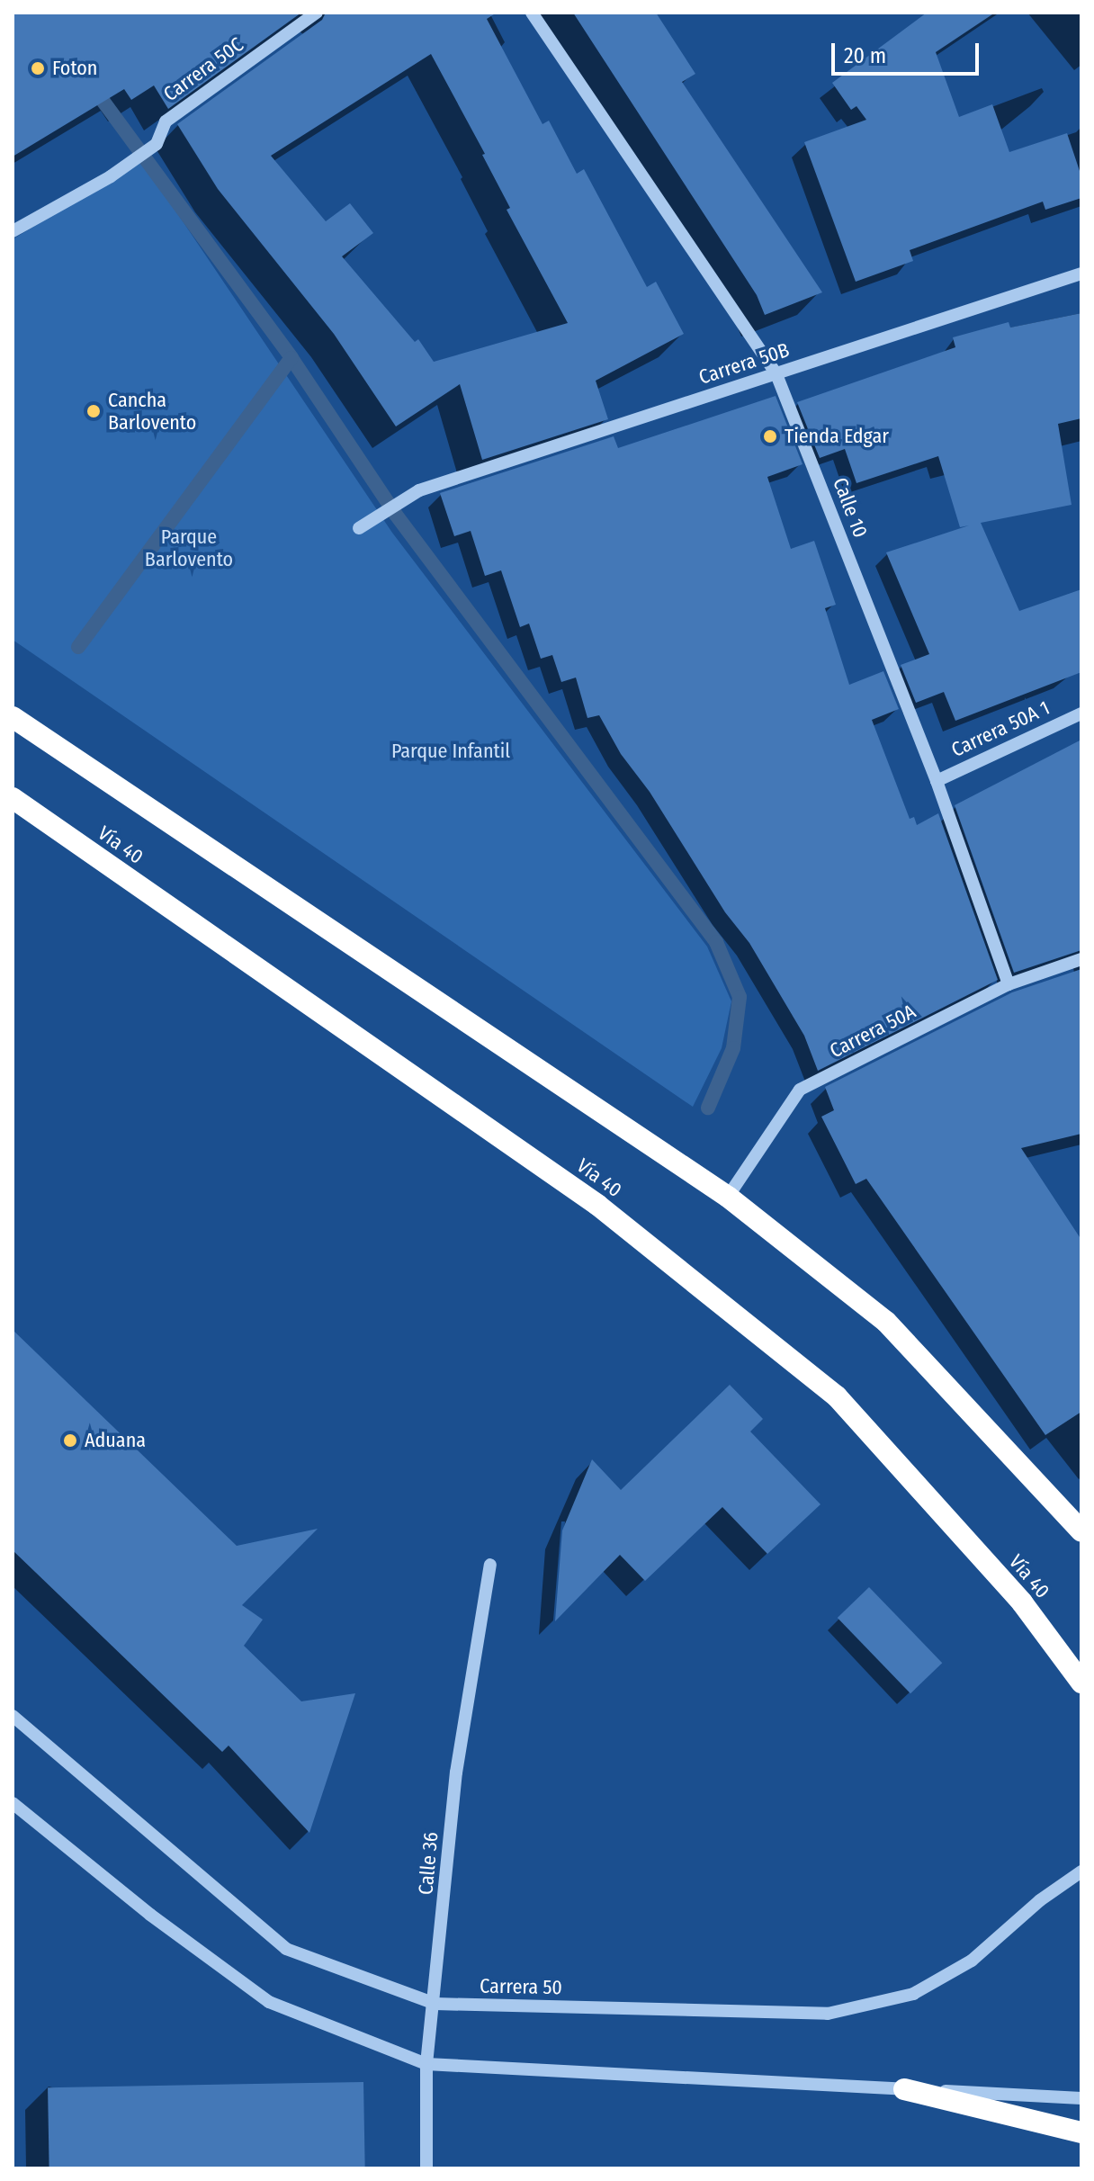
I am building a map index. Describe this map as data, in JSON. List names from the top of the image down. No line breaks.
{"streets":{"highway":["Vía 40"],"street":["Carrera 50C","Carrera 50B","Calle 10","Carrera 50A 1","Carrera 50A","Calle 36","Carrera 50"]},"crossings":[["Carrera 50B","Calle 10"],["Calle 10","Carrera 50A 1"],["Calle 10","Carrera 50A"],["Calle 36","Carrera 50"]],"parks":["Parque Barlovento","Parque Infantil"],"places":["Foton","Cancha Barlovento","Tienda Edgar","Aduana"],"scale_bar":"20 m"}
